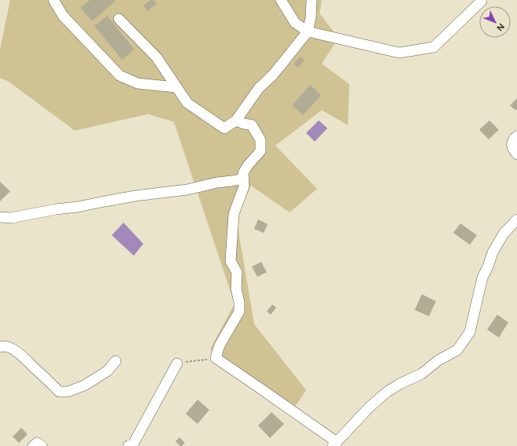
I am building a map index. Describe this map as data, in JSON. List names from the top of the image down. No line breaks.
{"north":"bottom right"}
